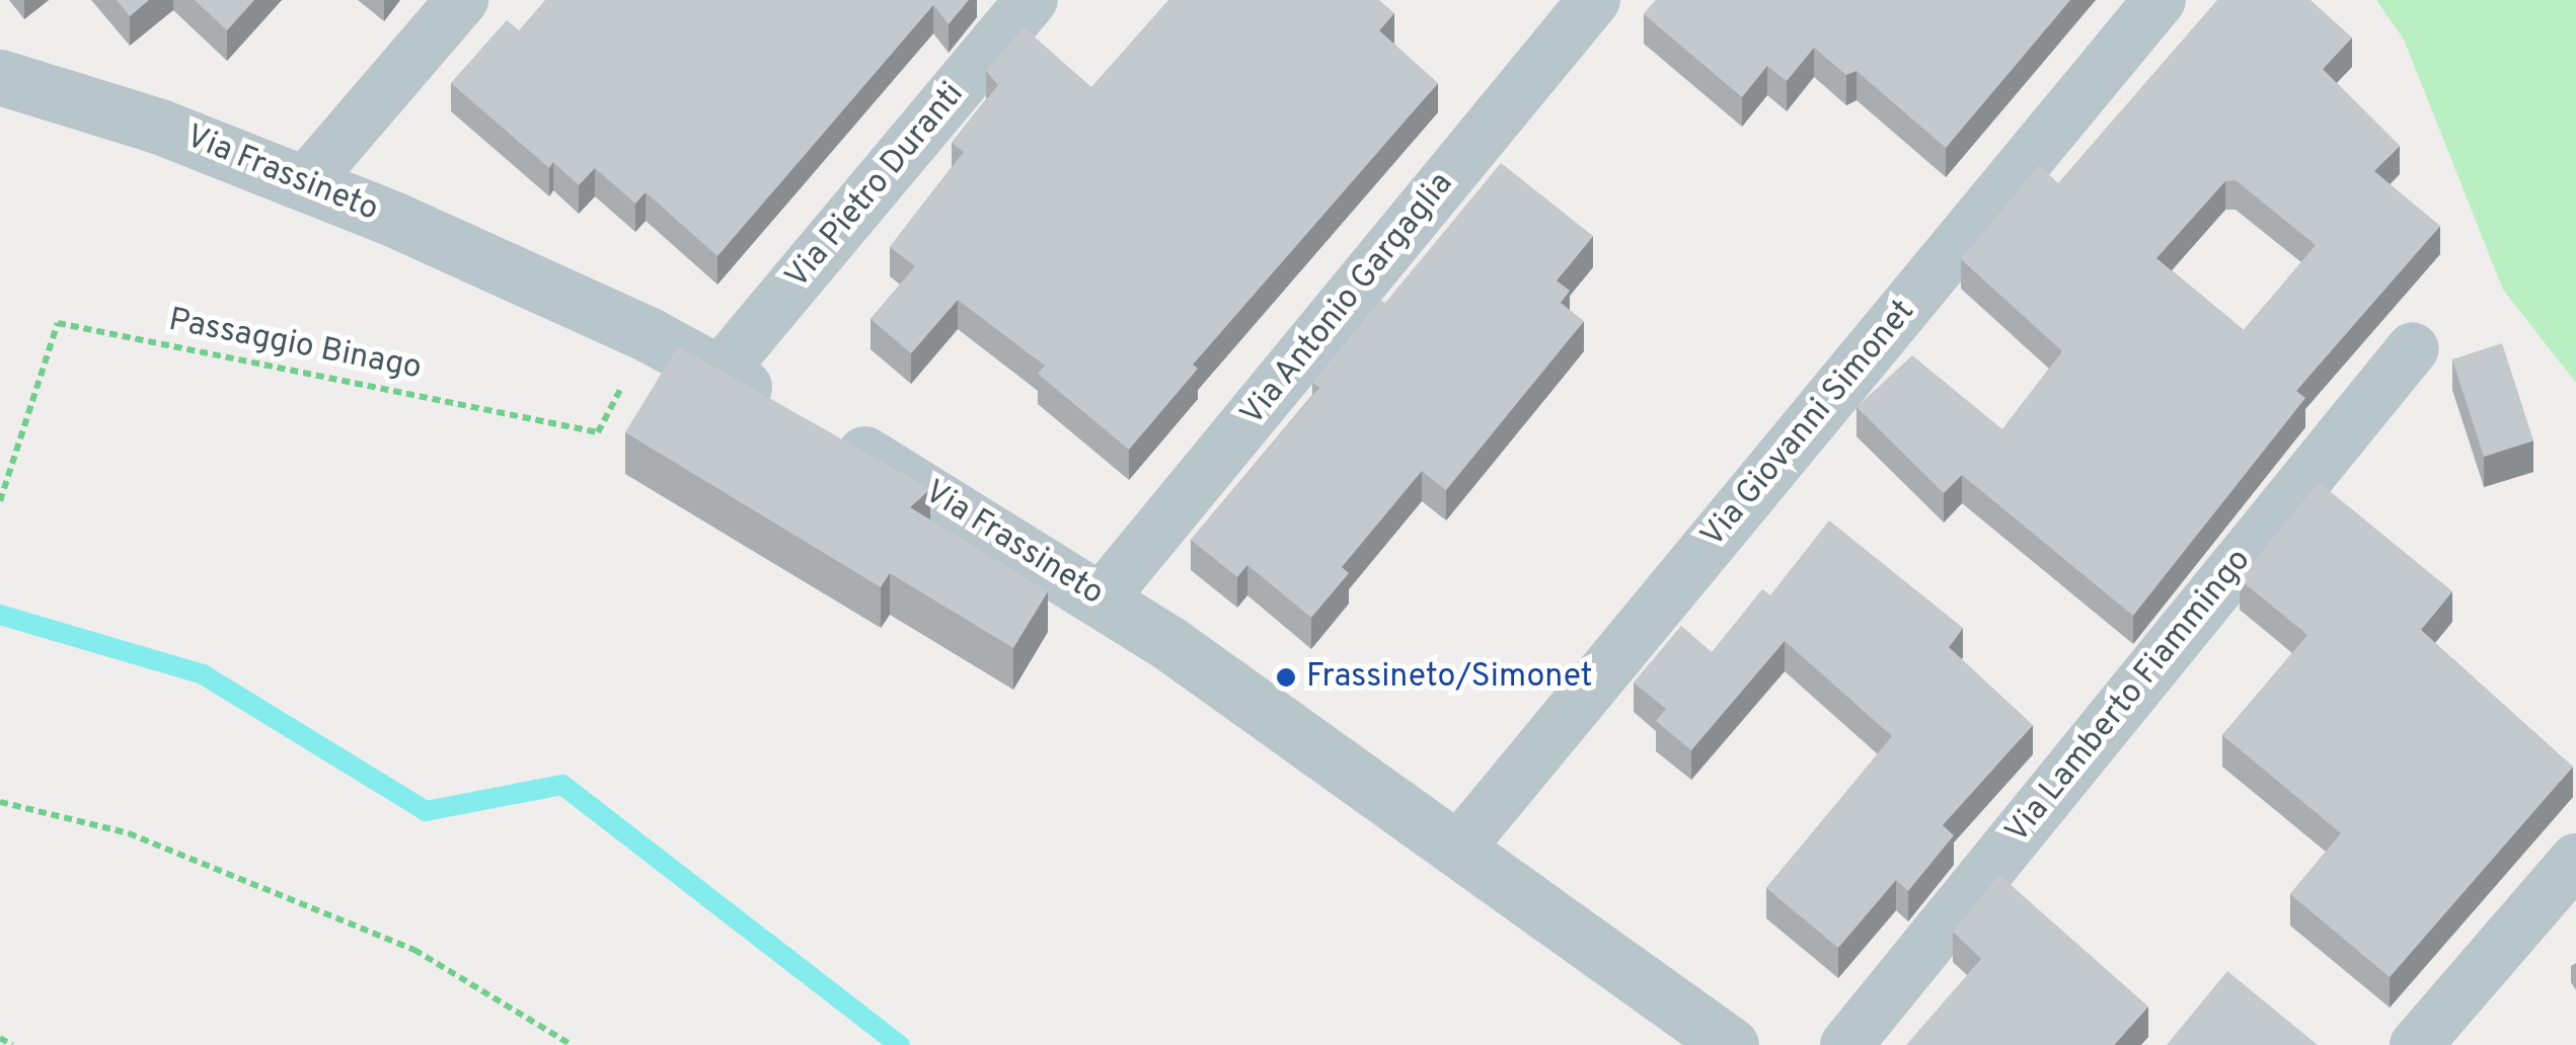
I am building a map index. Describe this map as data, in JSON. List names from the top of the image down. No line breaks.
{"streets":{"street":["Via Frassineto","Via Pietro Duranti","Via Antonio Gargaglia","Via Giovanni Simonet","Via Lamberto Fiammingo"],"path":["Passaggio Binago"]},"crossings":[["Via Frassineto","Via Pietro Duranti"],["Via Frassineto","Via Antonio Gargaglia"],["Via Frassineto","Passaggio Binago"],["Via Frassineto","Via Giovanni Simonet"]],"places":["Frassineto/Simonet"]}
